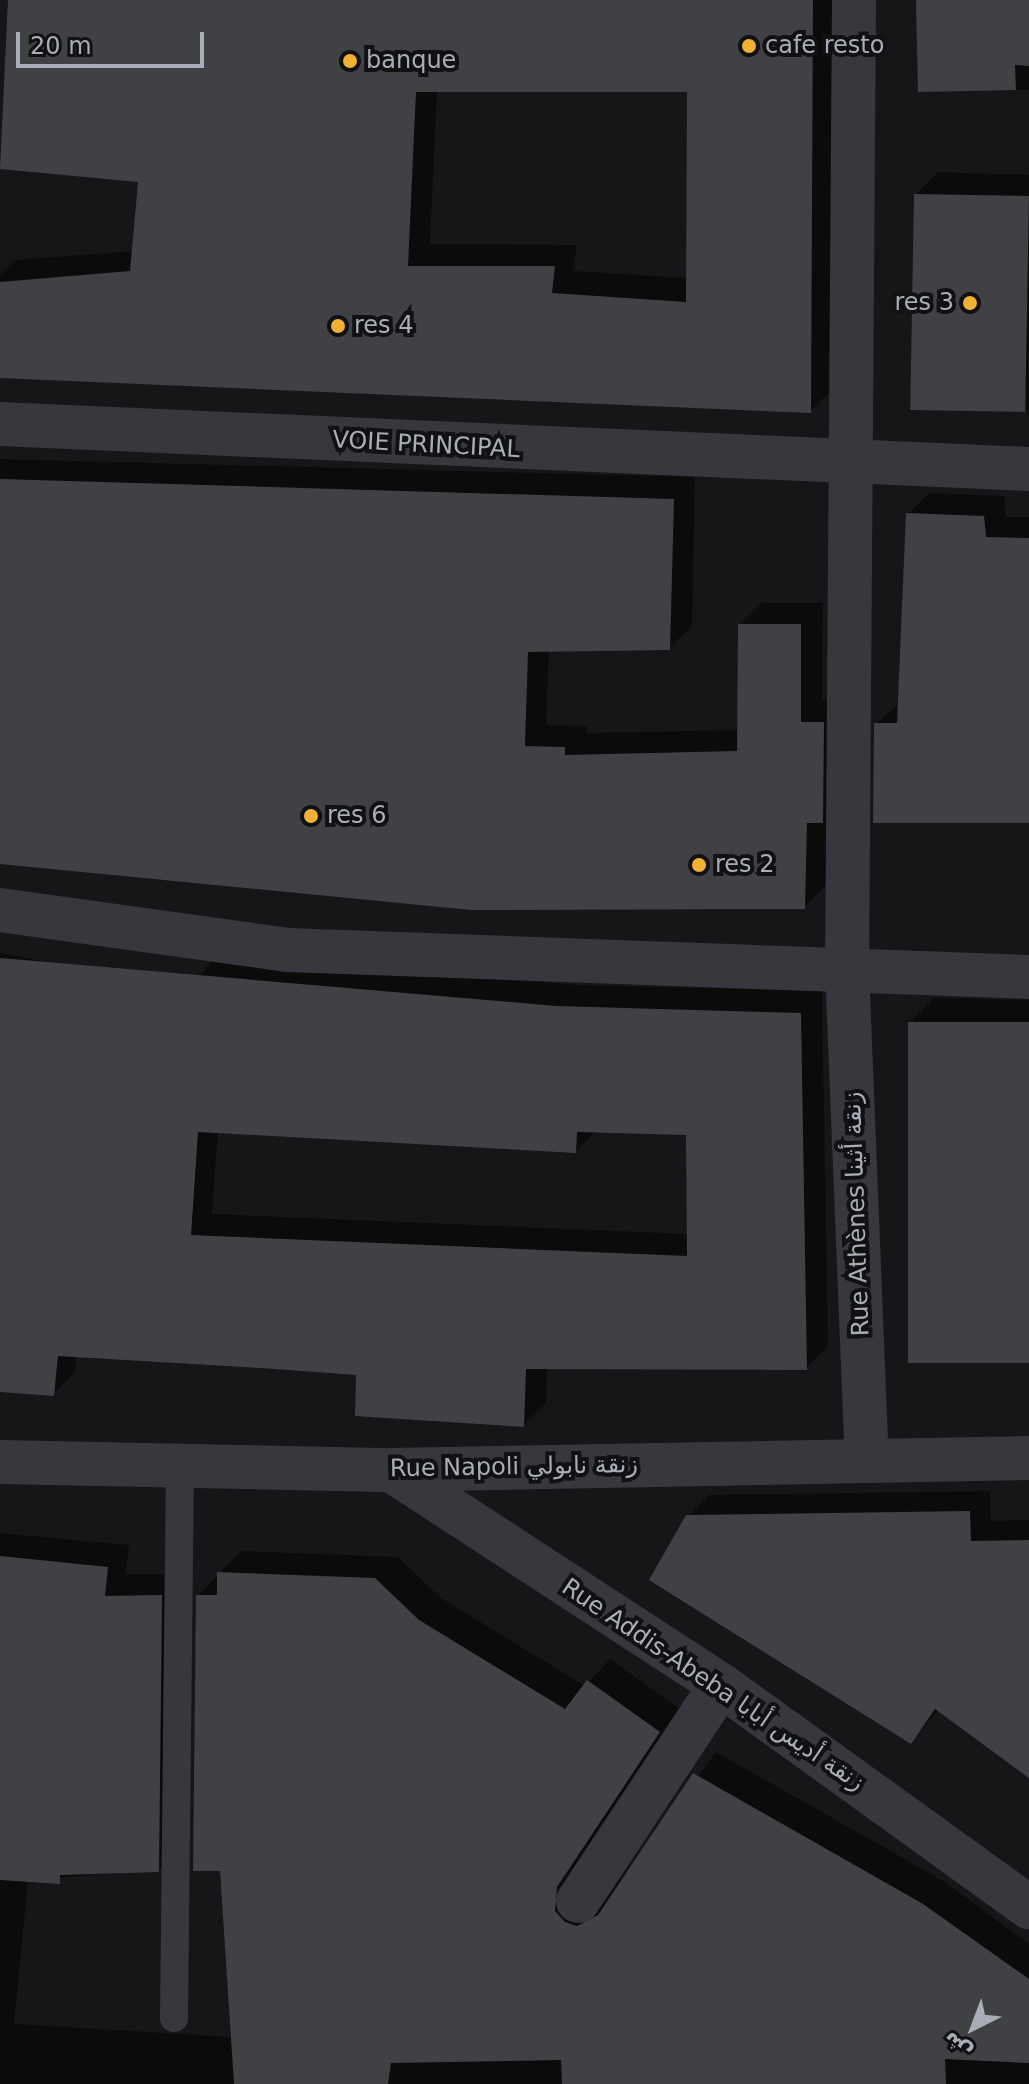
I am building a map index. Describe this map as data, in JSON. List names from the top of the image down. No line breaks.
{"streets":{"street":["VOIE PRINCIPAL","Rue Athènes زنقة أثينا","Rue Napoli زنقة نابولي","Rue Addis-Abeba زنقة أديس أبابا"]},"crossings":[["Rue Athènes زنقة أثينا","Rue Napoli زنقة نابولي"],["Rue Napoli زنقة نابولي","Rue Addis-Abeba زنقة أديس أبابا"]],"places":["cafe resto","banque","res 3","res 4","res 6","res 2"],"scale_bar":"20 m","north":"bottom left"}
